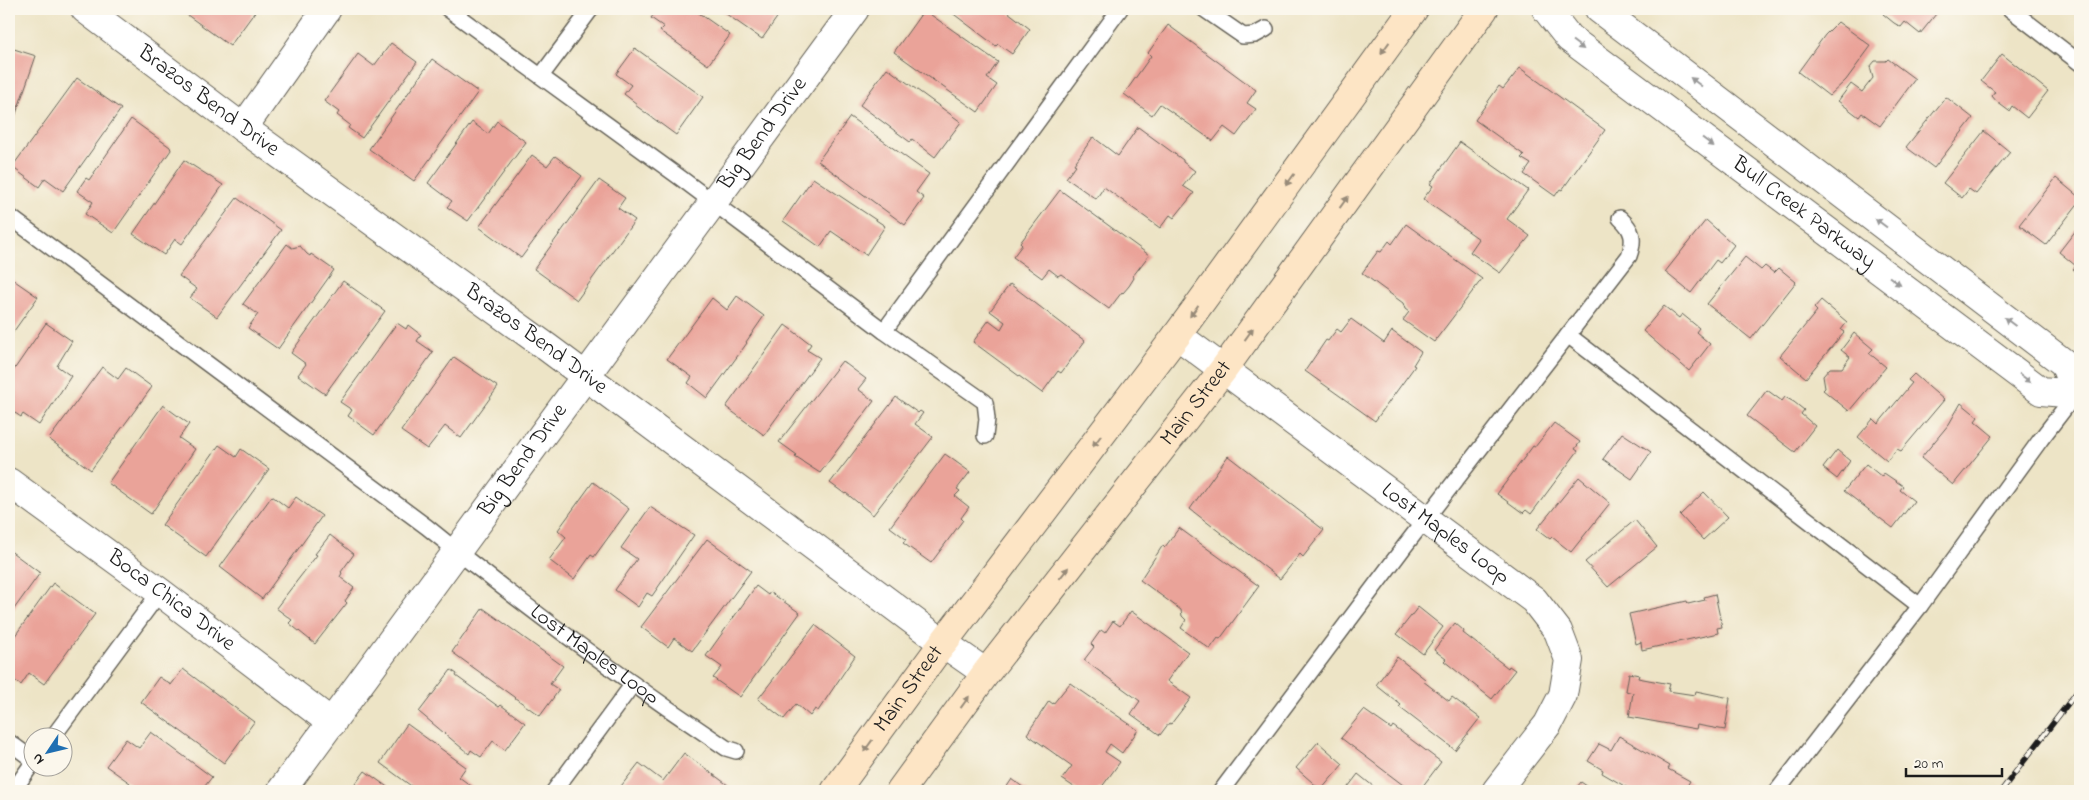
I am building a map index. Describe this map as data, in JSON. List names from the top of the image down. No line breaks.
{"streets":{"street":["Brazos Bend Drive","Big Bend Drive","Bull Creek Parkway","Main Street","Lost Maples Loop","Boca Chica Drive"]},"crossings":[["Brazos Bend Drive","Big Bend Drive"],["Brazos Bend Drive","Main Street"],["Big Bend Drive","Lost Maples Loop"],["Big Bend Drive","Boca Chica Drive"],["Main Street","Lost Maples Loop"]],"scale_bar":"20 m","north":"bottom left"}
